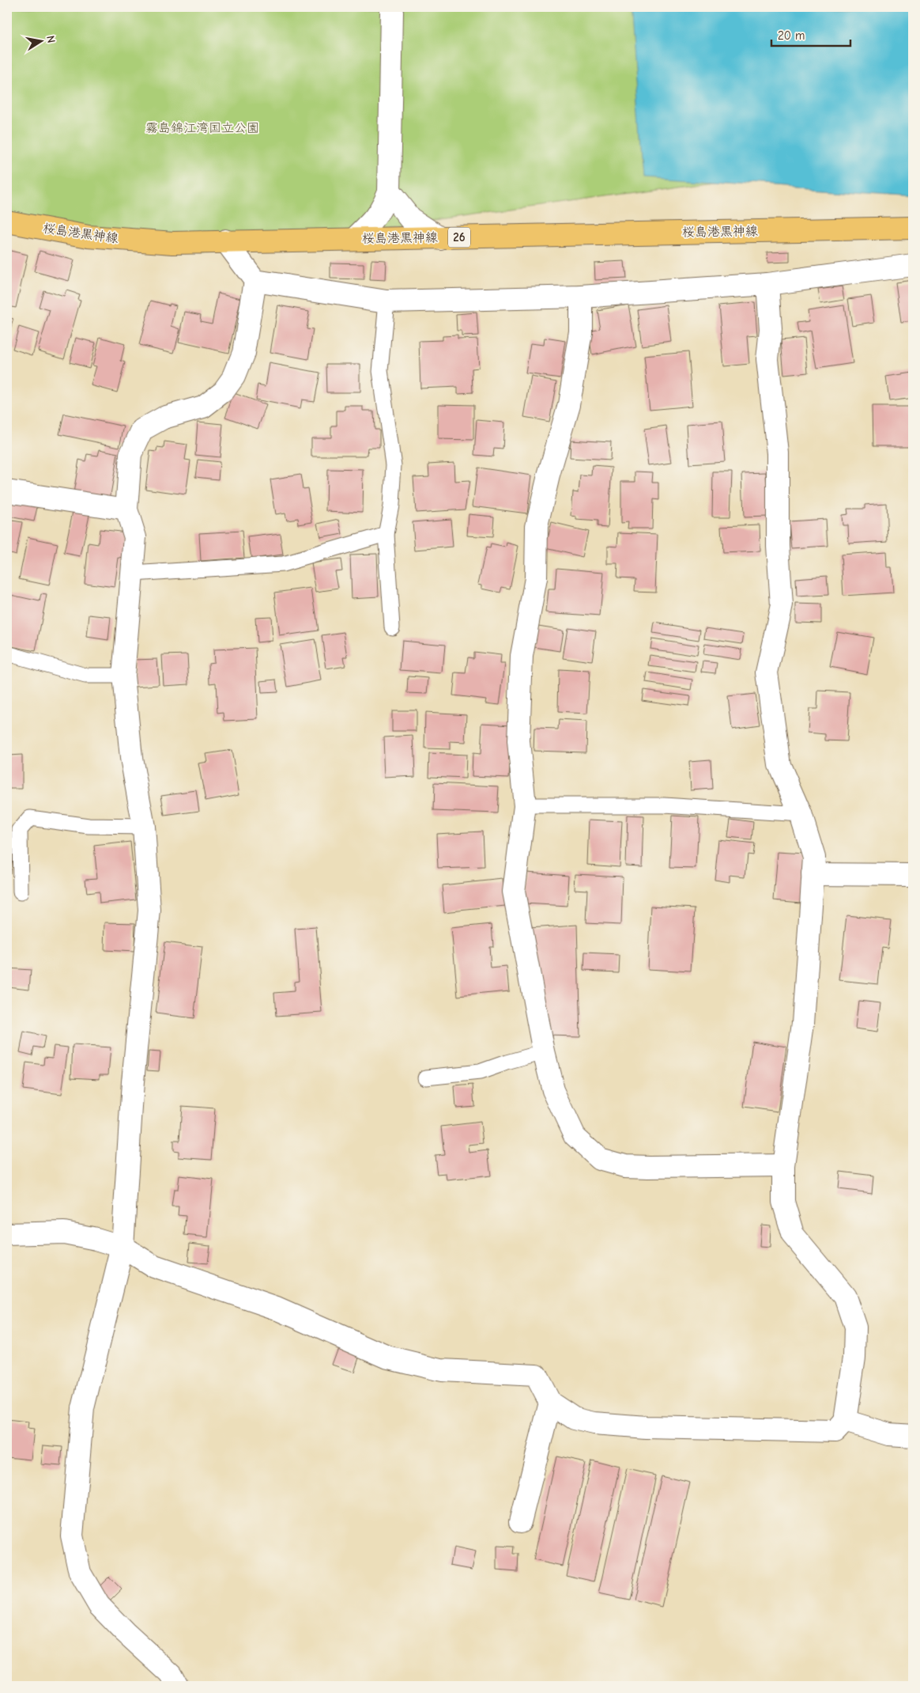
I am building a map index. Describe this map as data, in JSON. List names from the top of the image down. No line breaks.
{"streets":{"main road":["桜島港黒神線","26"]},"parks":["霧島錦江湾国立公園"],"scale_bar":"20 m","north":"right"}
